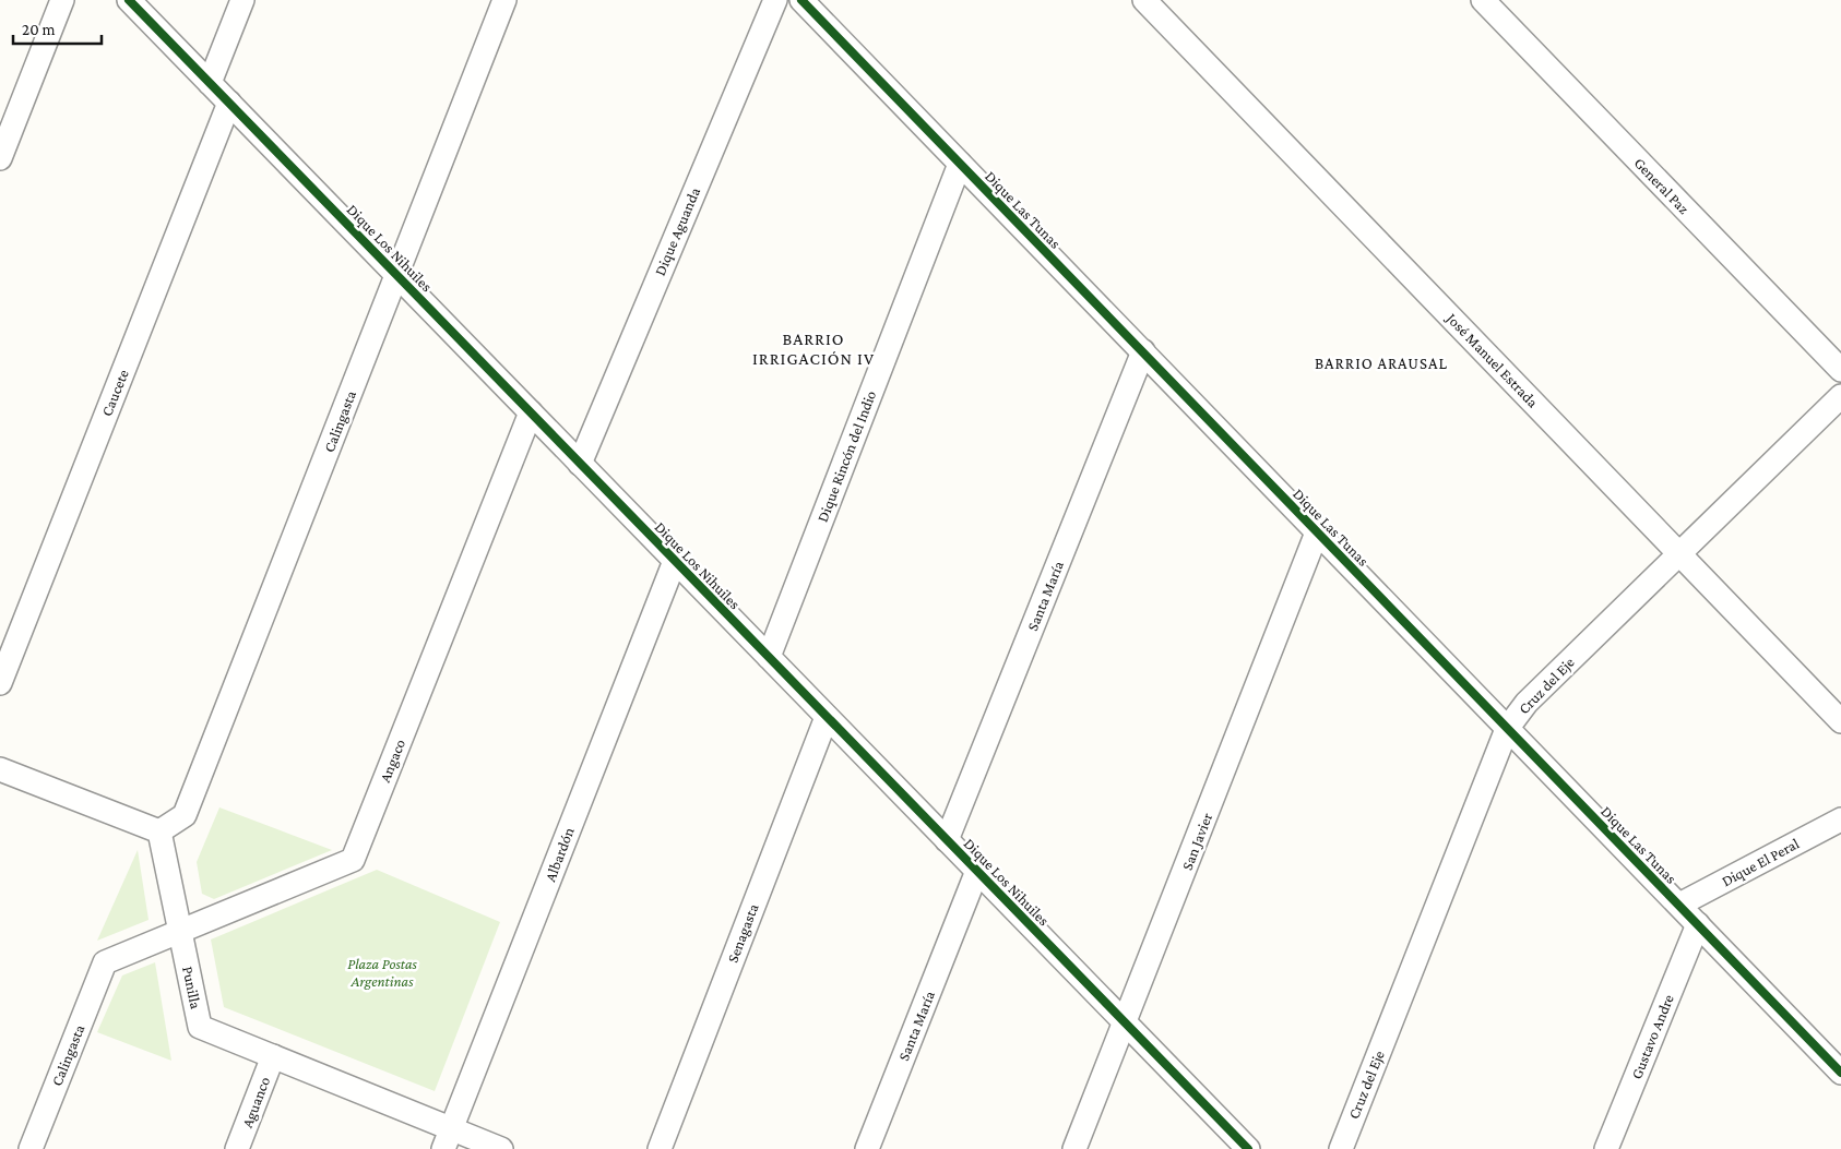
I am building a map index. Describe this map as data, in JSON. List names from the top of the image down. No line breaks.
{"streets":{"street":["General Paz","Dique Las Tunas","Dique Aguanda","Dique Los Nihuiles","José Manuel Estrada","Caucete","Calingasta","Dique Rincón del Indio","Santa María","Cruz del Eje","Angaco","San Javier","Albardón","Dique El Peral","Senagasta","Punilla","Gustavo Andre","Aguanco"]},"crossings":[["Dique Las Tunas","Dique Rincón del Indio"],["Dique Las Tunas","Santa María"],["Dique Las Tunas","Cruz del Eje"],["Dique Las Tunas","San Javier"],["Dique Las Tunas","Dique El Peral"],["Dique Las Tunas","Gustavo Andre"],["Dique Aguanda","Dique Los Nihuiles"],["Dique Los Nihuiles","Caucete"],["Dique Los Nihuiles","Calingasta"],["Dique Los Nihuiles","Dique Rincón del Indio"],["Dique Los Nihuiles","Santa María"],["Dique Los Nihuiles","Angaco"],["Dique Los Nihuiles","San Javier"],["Dique Los Nihuiles","Albardón"],["Dique Los Nihuiles","Senagasta"],["José Manuel Estrada","Cruz del Eje"],["Calingasta","Angaco"],["Calingasta","Punilla"],["Angaco","Punilla"],["Albardón","Punilla"],["Punilla","Aguanco"]],"districts":["BARRIO IRRIGACIÓN IV","BARRIO ARAUSAL"],"parks":["Plaza Postas Argentinas"],"scale_bar":"20 m"}
